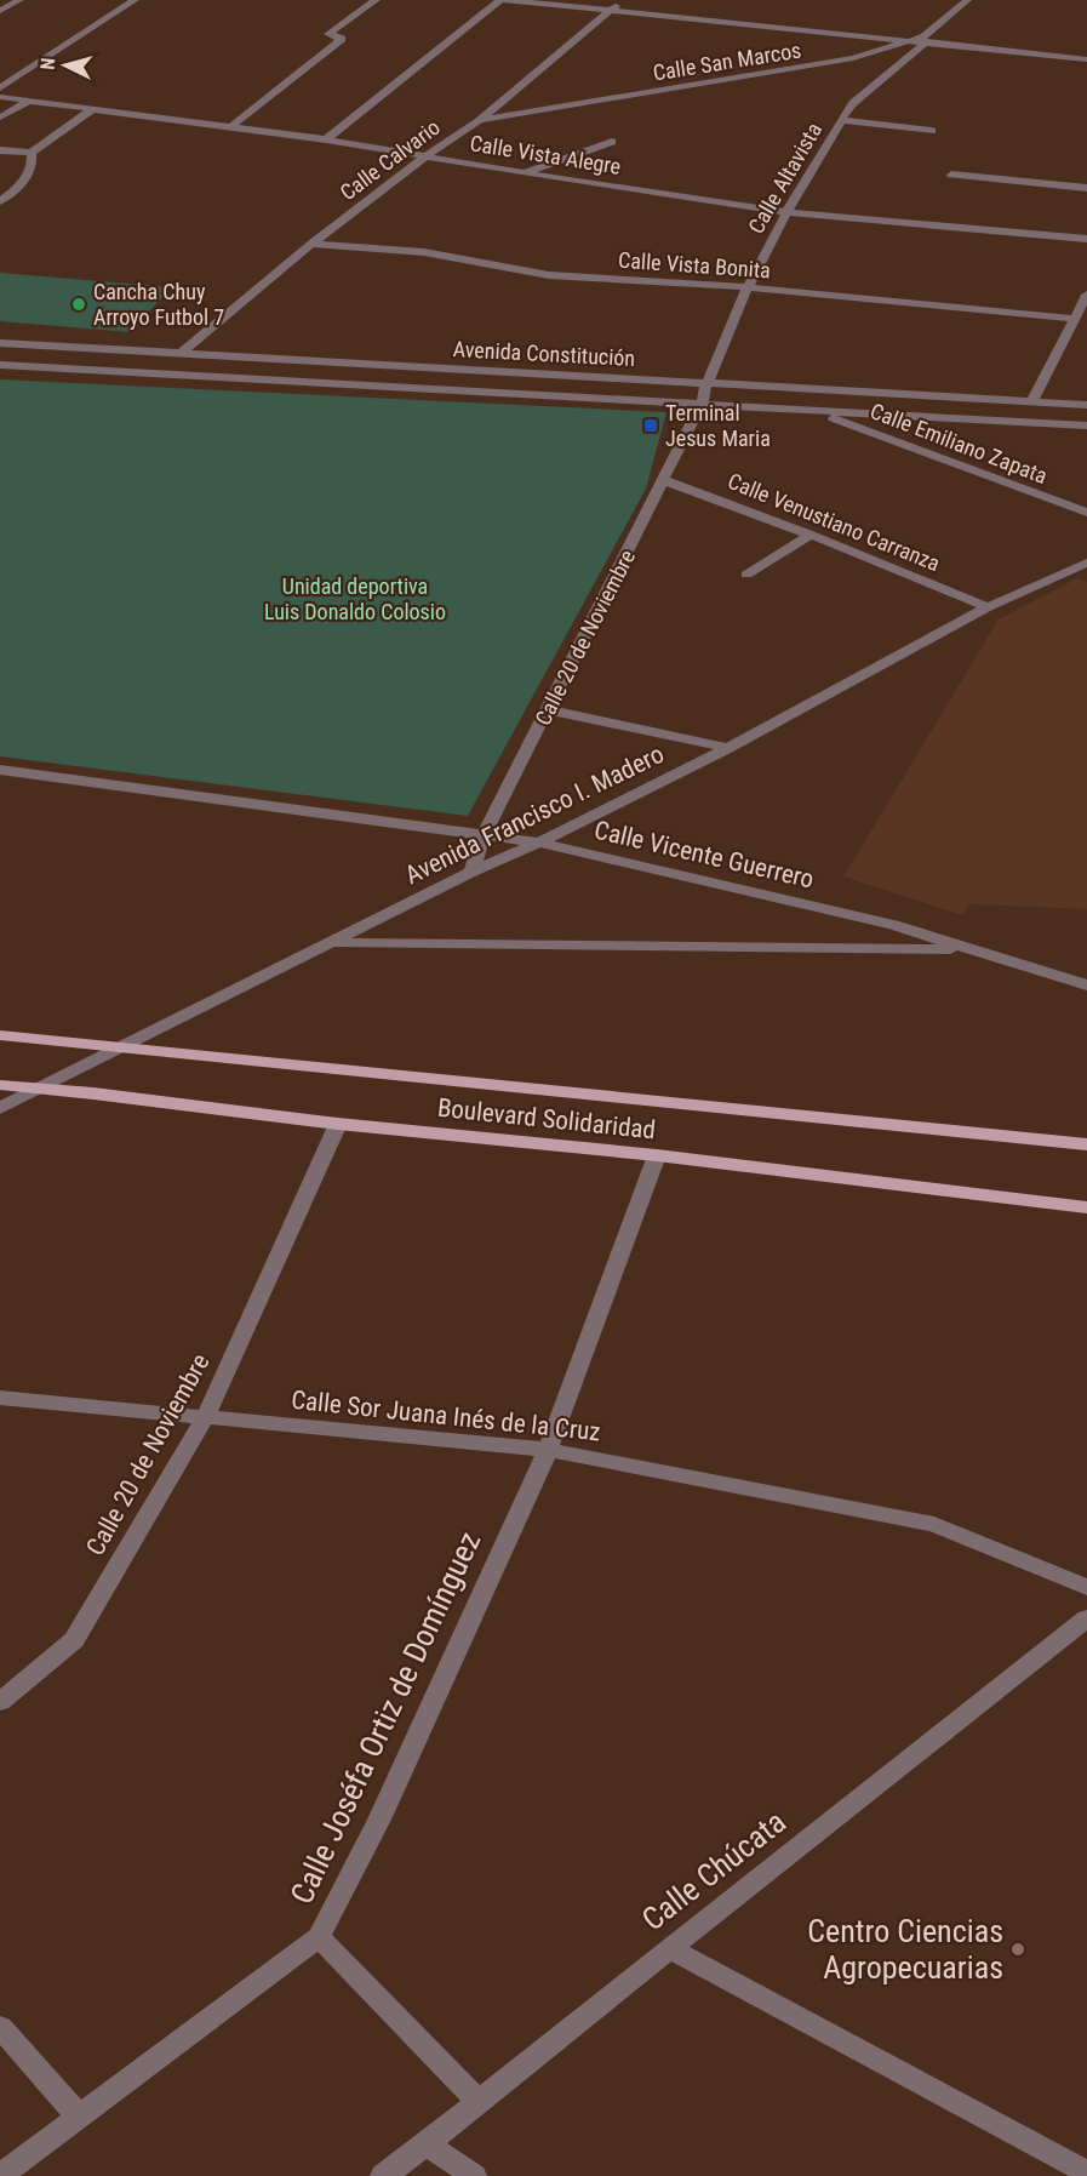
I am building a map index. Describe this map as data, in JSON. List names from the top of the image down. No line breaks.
{"streets":{"main road":["Boulevard Solidaridad"],"street":["Calle San Marcos","Calle Vista Alegre","Calle Calvario","Calle Altavista","Calle Vista Bonita","Avenida Constitución","Calle Emiliano Zapata","Calle Venustiano Carranza","Calle 20 de Noviembre","Avenida Francisco I. Madero","Calle Vicente Guerrero","Calle Sor Juana Inés de la Cruz","Calle Joséfa Ortiz de Domínguez","Calle Chúcata"]},"crossings":[["Calle San Marcos","Calle Calvario"],["Calle Vista Alegre","Calle Calvario"],["Calle Vista Alegre","Calle Altavista"],["Calle Calvario","Calle Vista Bonita"],["Calle Calvario","Avenida Constitución"],["Calle Altavista","Calle Vista Bonita"],["Calle Altavista","Avenida Constitución"],["Calle Altavista","Calle 20 de Noviembre"],["Avenida Constitución","Calle Emiliano Zapata"],["Avenida Constitución","Calle 20 de Noviembre"],["Calle Venustiano Carranza","Calle 20 de Noviembre"],["Calle Venustiano Carranza","Avenida Francisco I. Madero"],["Calle 20 de Noviembre","Avenida Francisco I. Madero"],["Calle 20 de Noviembre","Calle Vicente Guerrero"],["Calle 20 de Noviembre","Boulevard Solidaridad"],["Calle 20 de Noviembre","Calle Sor Juana Inés de la Cruz"],["Avenida Francisco I. Madero","Calle Vicente Guerrero"],["Avenida Francisco I. Madero","Boulevard Solidaridad"],["Boulevard Solidaridad","Calle Joséfa Ortiz de Domínguez"],["Calle Sor Juana Inés de la Cruz","Calle Joséfa Ortiz de Domínguez"]],"parks":["Unidad deportiva Luis Donaldo Colosio"],"places":{"other":["Cancha Chuy Arroyo Futbol 7","Centro Ciencias Agropecuarias"],"transit":["Terminal Jesus Maria"]},"north":"left"}
